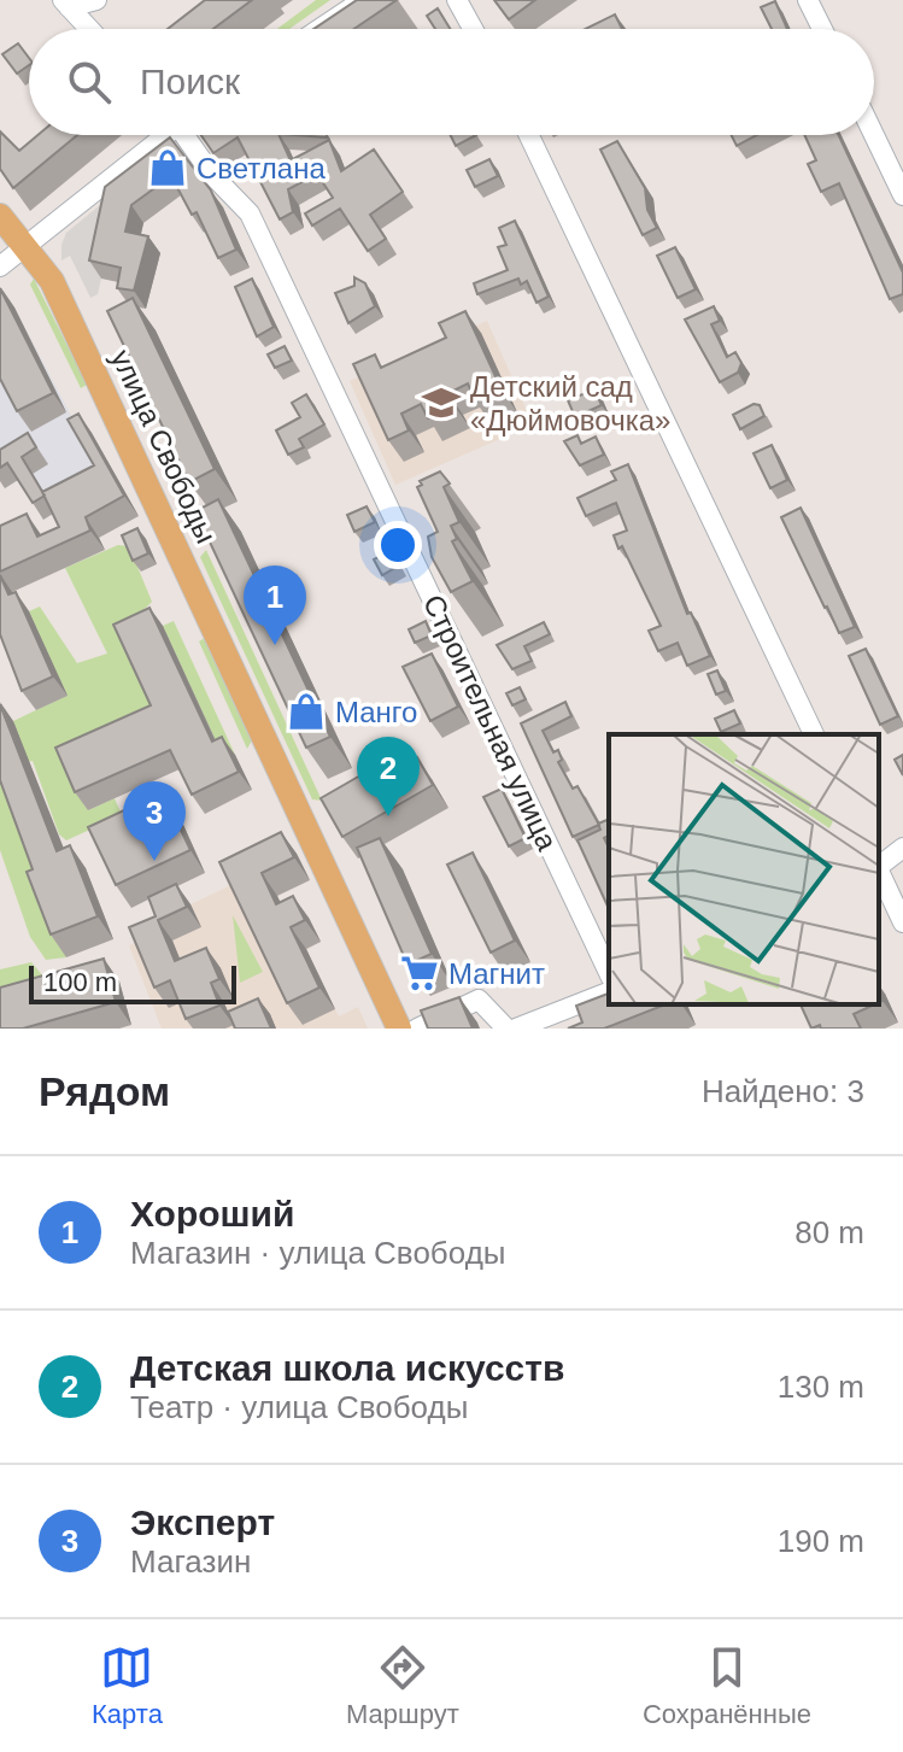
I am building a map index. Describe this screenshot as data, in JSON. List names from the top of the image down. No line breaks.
{"streets":{"main road":["улица Свободы"],"street":["Строительная улица"]},"places":{"shop":["Светлана","Манго"],"school or university":["Детский сад «Дюймовочка»"],"supermarket":["Магнит"]},"scale_bar":"100 m","page":{"search":"Поиск","pins":["1","2","3"],"scale":"100 m","heading":["Рядом","Найдено: 3"],"list":[{"mark":"1","name":"Хороший","note":"Магазин · улица Свободы","value":"80 m"},{"mark":"2","name":"Детская школа искусств","note":"Театр · улица Свободы","value":"130 m"},{"mark":"3","name":"Эксперт","note":"Магазин","value":"190 m"}],"nav":["Карта","Маршрут","Сохранённые"]}}
